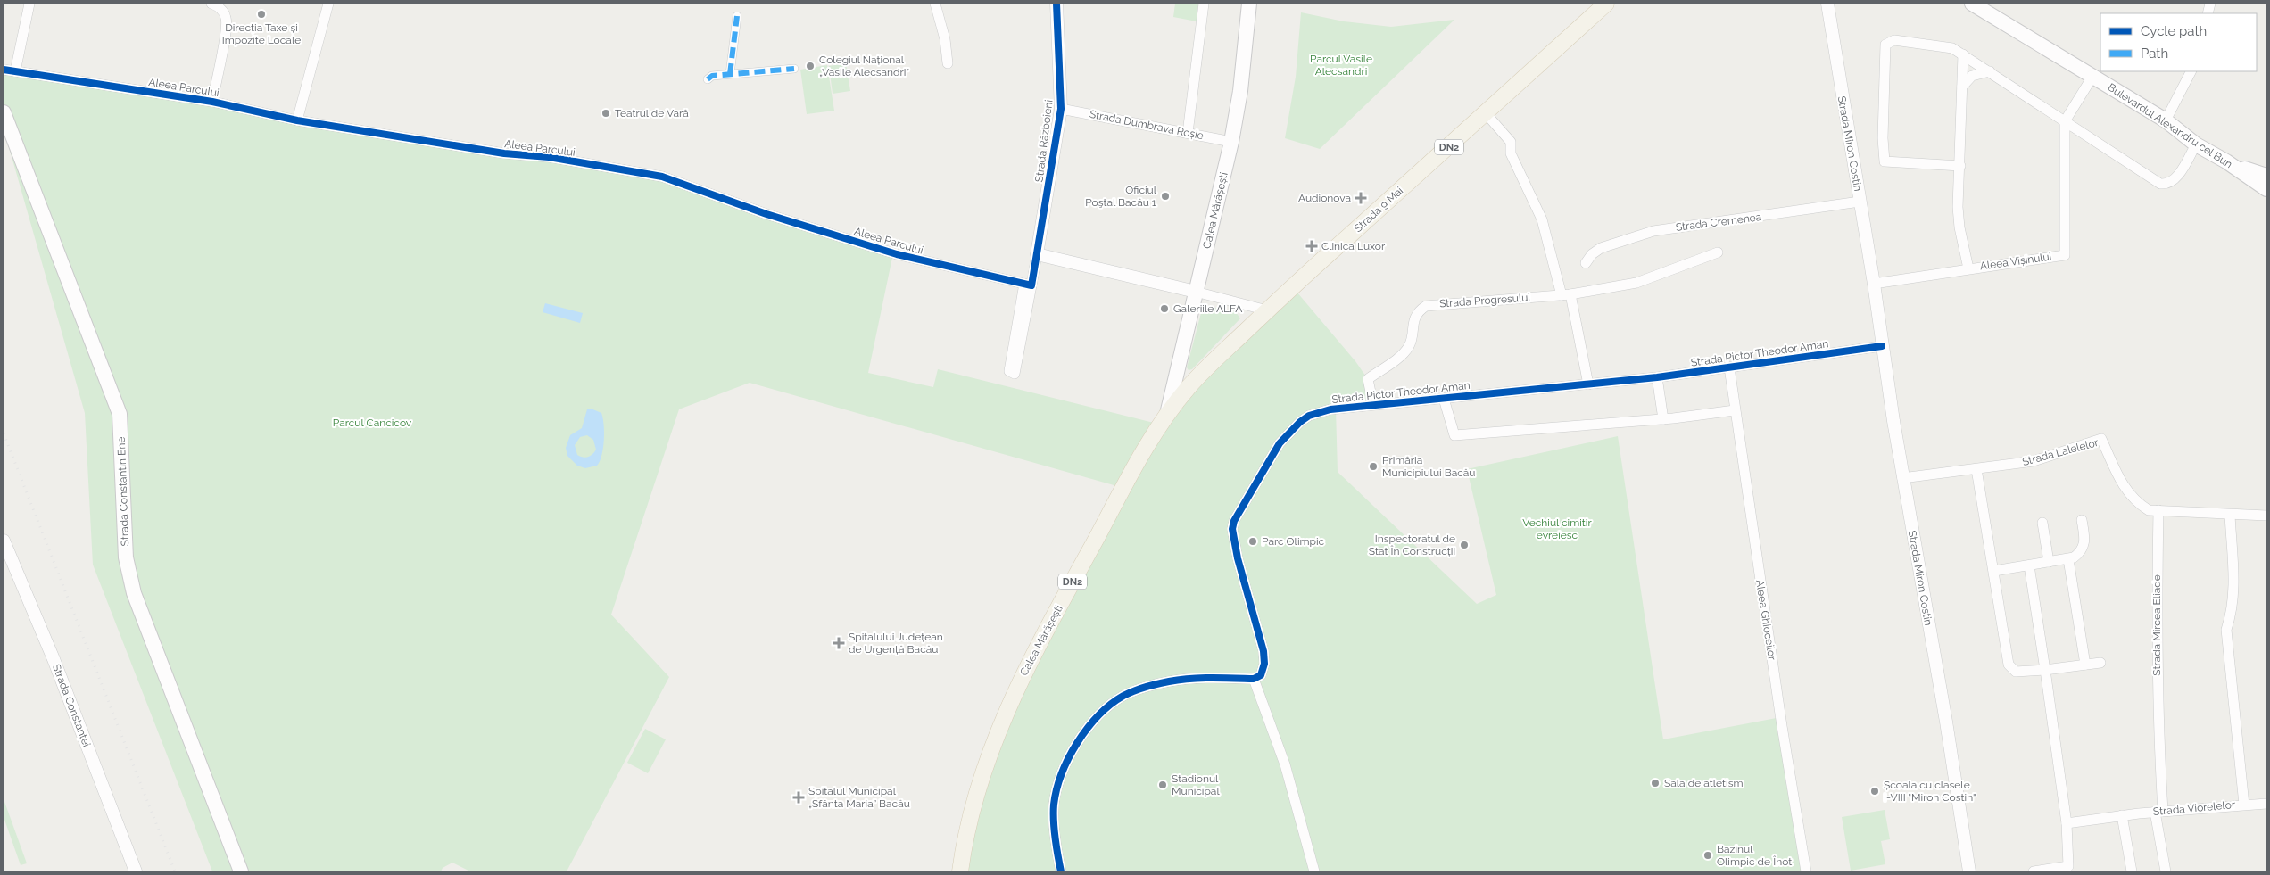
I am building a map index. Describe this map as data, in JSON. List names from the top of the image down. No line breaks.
{"streets":{"main road":["Bulevardul Alexandru cel Bun","DN2","Strada 9 Mai","Calea Mărășești","Strada Constantin Ene"],"street":["Aleea Parcului","Strada Dumbrava Roșie","Strada Războieni","Strada Miron Costin","Strada Cremenea","Aleea Vișinului","Strada Progresului","Strada Pictor Theodor Aman","Strada Lalelelor","Aleea Ghioceilor","Strada Mircea Eliade","Strada Constanței","Strada Viorelelor"]},"crossings":[["Strada Dumbrava Roșie","Strada Războieni"],["Strada Dumbrava Roșie","Calea Mărășești"],["Strada Miron Costin","Strada Cremenea"],["Strada Miron Costin","Strada Pictor Theodor Aman"],["Strada Miron Costin","Strada Lalelelor"],["Strada 9 Mai","Calea Mărășești"],["Strada Progresului","Strada Pictor Theodor Aman"],["Strada Pictor Theodor Aman","Aleea Ghioceilor"],["Strada Lalelelor","Strada Mircea Eliade"],["Strada Mircea Eliade","Strada Viorelelor"]],"parks":["Parcul Vasile Alecsandri","Parcul Cancicov","Vechiul cimitir evreiesc"],"places":{"other":["Direcția Taxe și Impozite Locale","Colegiul Național „Vasile Alecsandri”","Teatrul de Vară","Oficiul Poştal Bacău 1","Galeriile ALFA","Primăria Municipiului Bacău","Parc Olimpic","Inspectoratul de Stat În Construcții","Sala de atletism","Stadionul Municipal","Școala cu clasele I-VIII \"Miron Costin\"","Bazinul Olimpic de Înot"],"health":["Audionova","Clinica Luxor","Spitalului Județean de Urgență Bacău","Spitalul Municipal „Sfânta Maria” Bacău"]},"legend":["Cycle path","Path"]}
